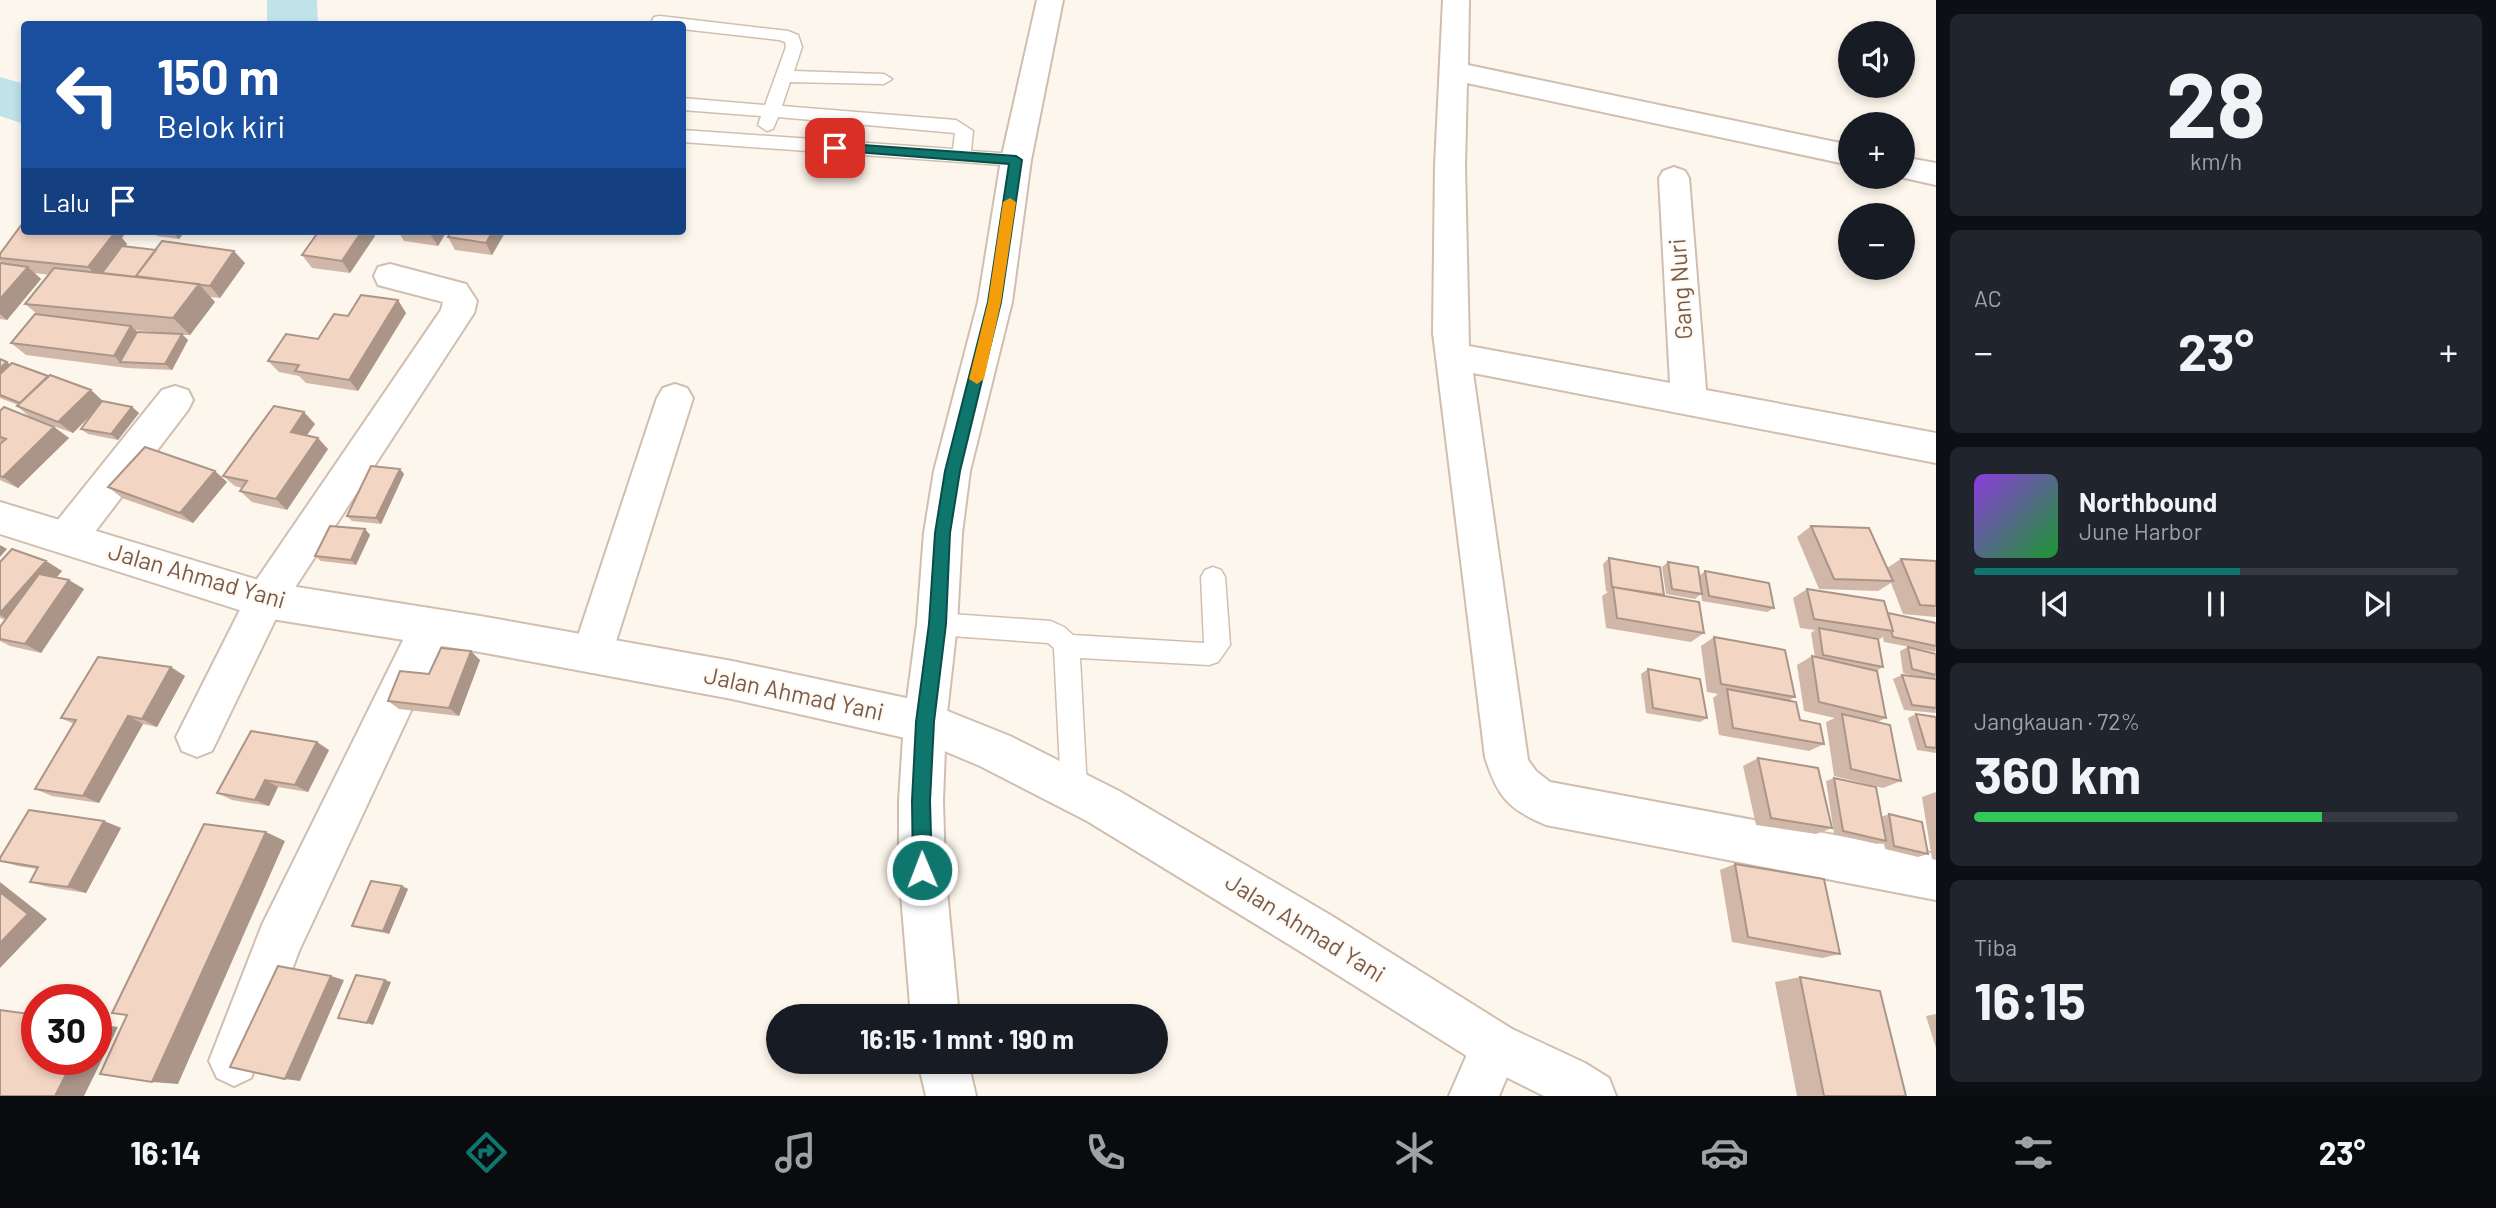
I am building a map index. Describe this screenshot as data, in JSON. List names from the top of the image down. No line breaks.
{"streets":{"street":["Gang Nuri","Jalan Ahmad Yani"]},"page":{"tile":[["28","km/h"],"AC",["Jangkauan · 72%","360 km"],["Tiba","16:15"]],"map_buttons":["+","−"],"turn":["150 m","Belok kiri"],"then":"Lalu","heat":["−","23°","+"],"song":["Northbound","June Harbor"],"limit":"30","trip":"16:15 · 1 mnt · 190 m","tabs":["16:14","23°"]}}
